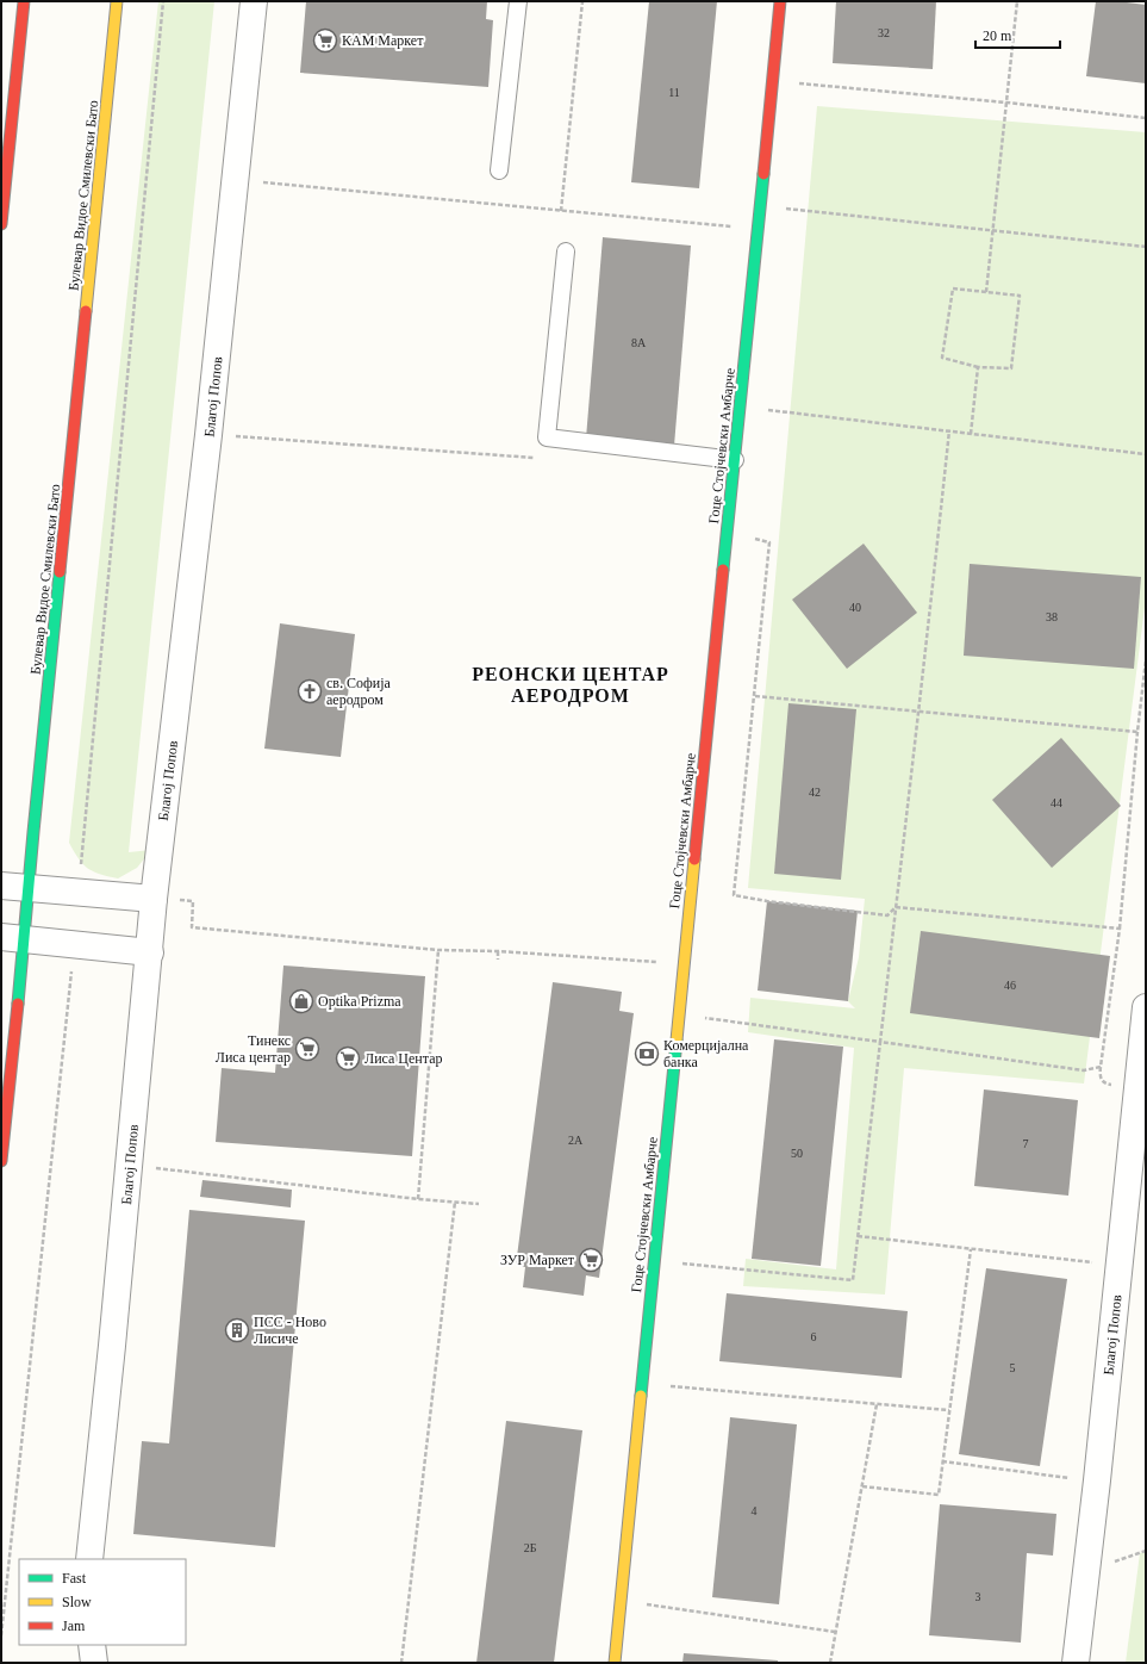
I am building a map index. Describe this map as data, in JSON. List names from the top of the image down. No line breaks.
{"streets":{"street":["Булевар Видое Смилевски Бато","Благој Попов","Гоце Стојчевски Амбарче"]},"districts":["РЕОНСКИ ЦЕНТАР АЕРОДРОМ"],"places":{"supermarket":["КАМ Маркет","Тинекс Лиса центар","Лиса Центар","ЗУР Маркет"],"church":["св. Софија аеродром"],"shop":["Optika Prizma"],"bank":["Комерцијална банка"],"building":["ПСС - Ново Лисиче"]},"house_numbers":["32","11","8А","40","38","42","44","46","2А","7","50","6","5","4","2Б","3"],"legend":["Fast","Slow","Jam"],"scale_bar":"20 m"}
